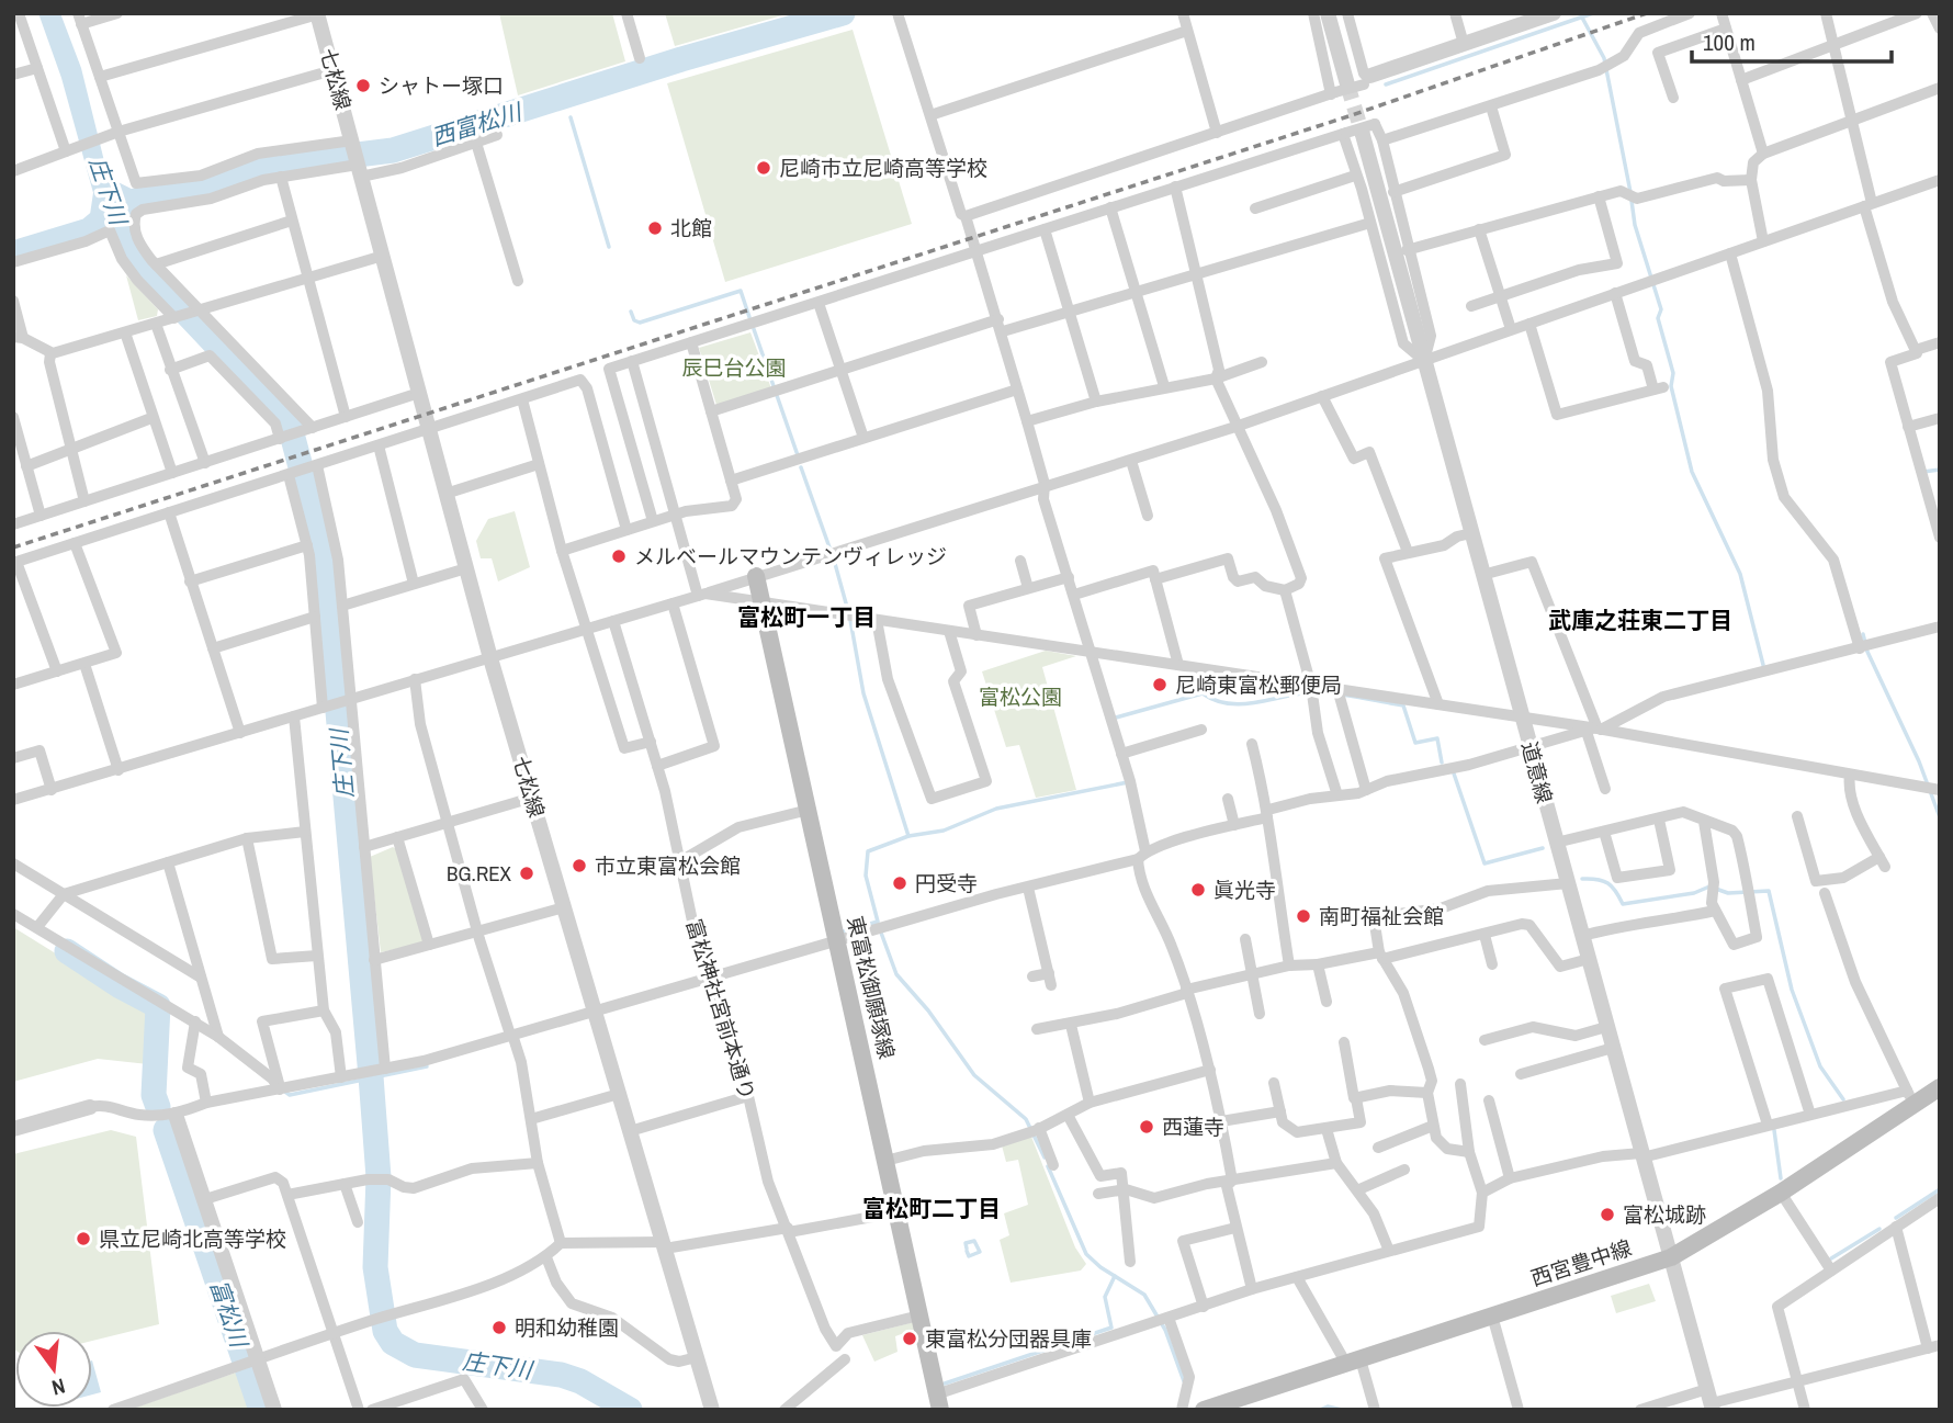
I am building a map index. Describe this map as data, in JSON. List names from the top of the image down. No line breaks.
{"streets":{"main road":["東富松御願塚線","西宮豊中線"],"street":["七松線","道意線","富松神社宮前本通り"]},"crossings":[["道意線","西宮豊中線"],["東富松御願塚線","富松神社宮前本通り"]],"districts":["富松町一丁目","武庫之荘東二丁目","富松町二丁目"],"water":["西富松川","庄下川","富松川"],"parks":["辰巳台公園","富松公園"],"places":["シャトー塚口","尼崎市立尼崎高等学校","北館","メルベールマウンテンヴィレッジ","尼崎東富松郵便局","市立東富松会館","BG.REX","円受寺","眞光寺","南町福祉会館","西蓮寺","富松城跡","県立尼崎北高等学校","明和幼稚園","東富松分団器具庫"],"scale_bar":"100 m","north":"bottom"}
